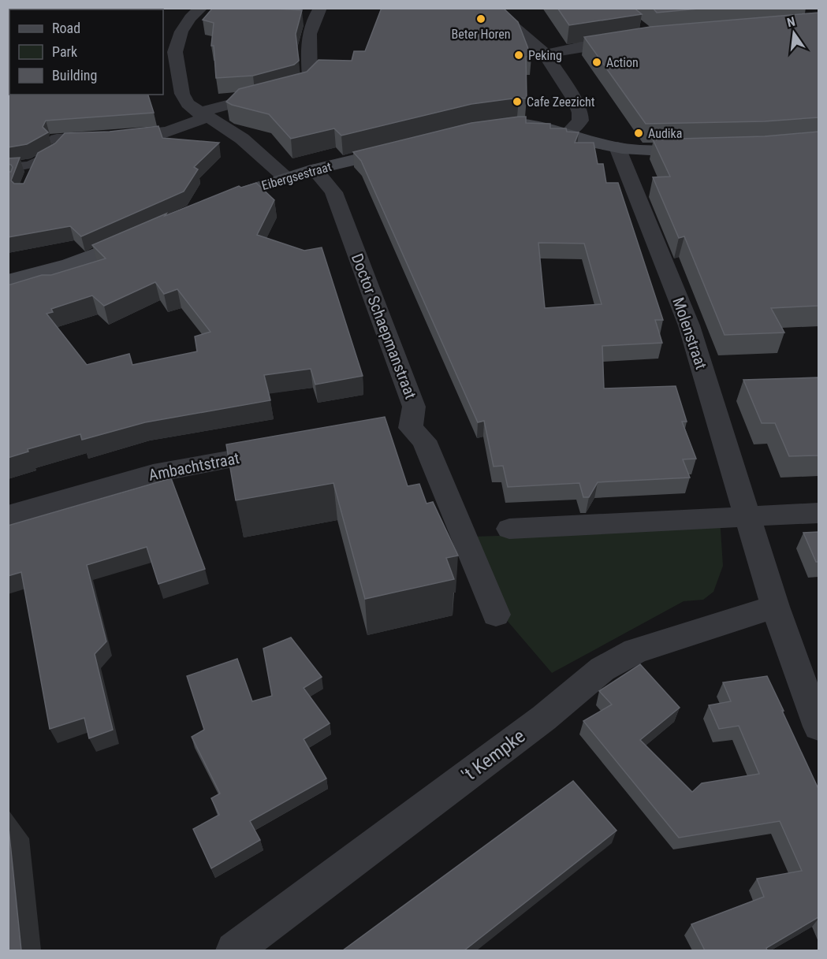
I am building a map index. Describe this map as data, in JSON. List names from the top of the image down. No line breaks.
{"streets":{"main road":["Eibergsestraat"],"street":["Doctor Schaepmanstraat","Molenstraat","Ambachtstraat","'t Kempke"]},"crossings":[["Eibergsestraat","Doctor Schaepmanstraat"],["Molenstraat","'t Kempke"]],"places":["Beter Horen","Peking","Action","Cafe Zeezicht","Audika"],"legend":["Road","Park","Building"],"north":"top"}
